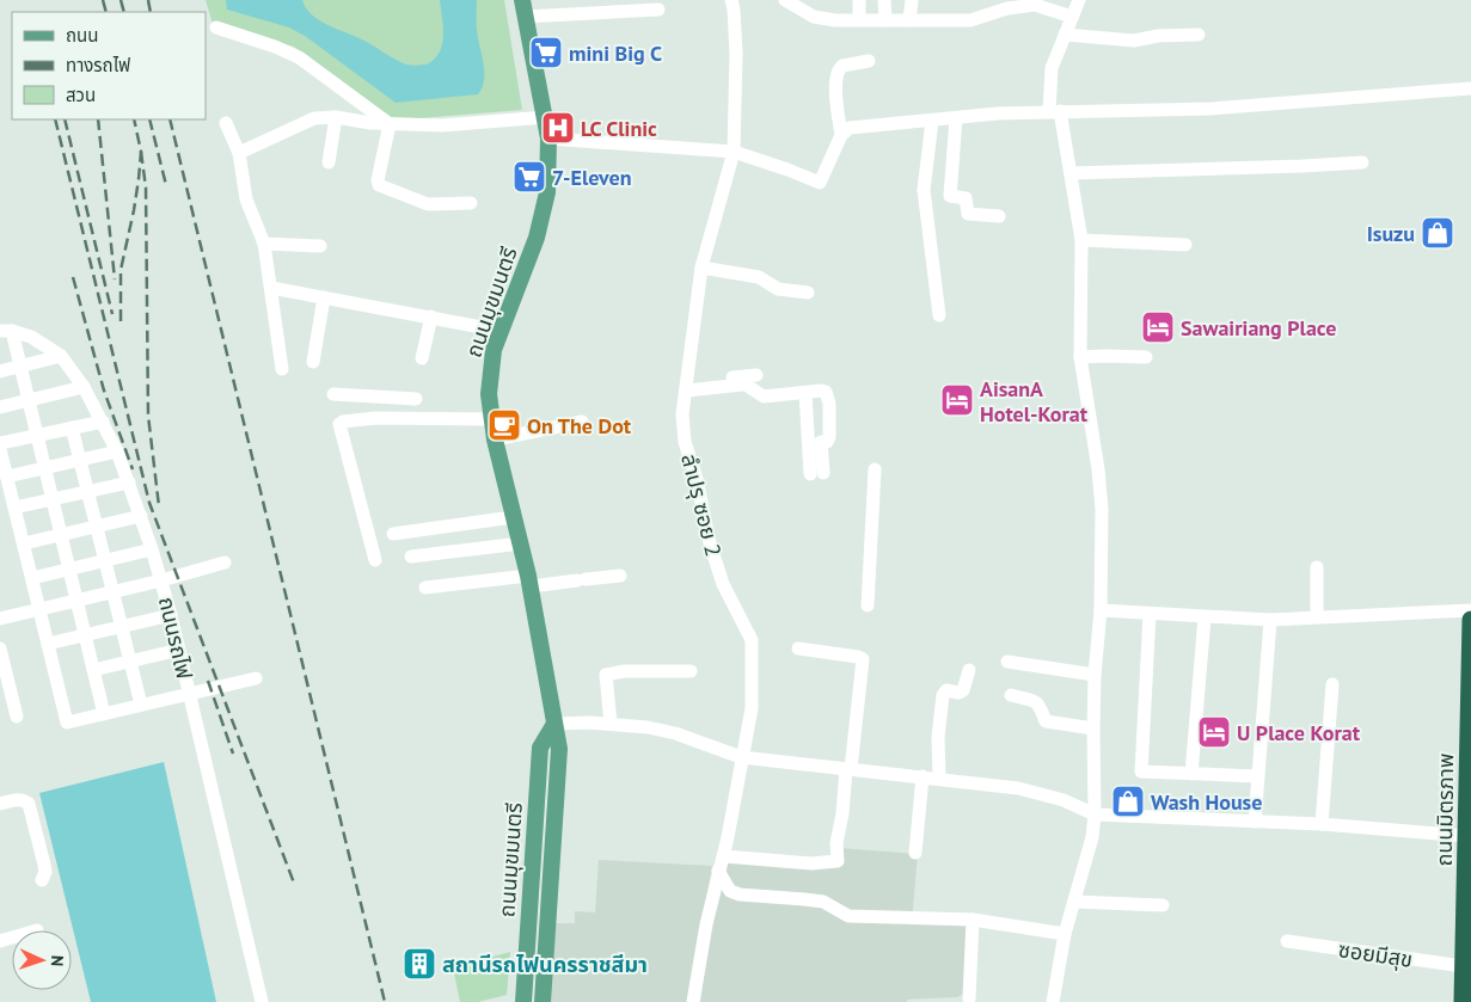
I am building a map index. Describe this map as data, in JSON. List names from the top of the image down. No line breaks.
{"streets":{"highway":["ถนนมิตรภาพ"],"main road":["ถนนมุขมนตรี"],"street":["ลำปรุ ซอย 2","ถนนรถไฟ","ซอยมีสุข"]},"crossings":[["ถนนมิตรภาพ","ซอยมีสุข"]],"places":{"supermarket":["mini Big C","7-Eleven"],"hospital":["LC Clinic"],"shop":["Isuzu","Wash House"],"hotel":["Sawairiang Place","AisanA Hotel-Korat","U Place Korat"],"cafe":["On The Dot"],"building":["สถานีรถไฟนครราชสีมา"]},"legend":["ถนน","ทางรถไฟ","สวน"],"north":"right"}
